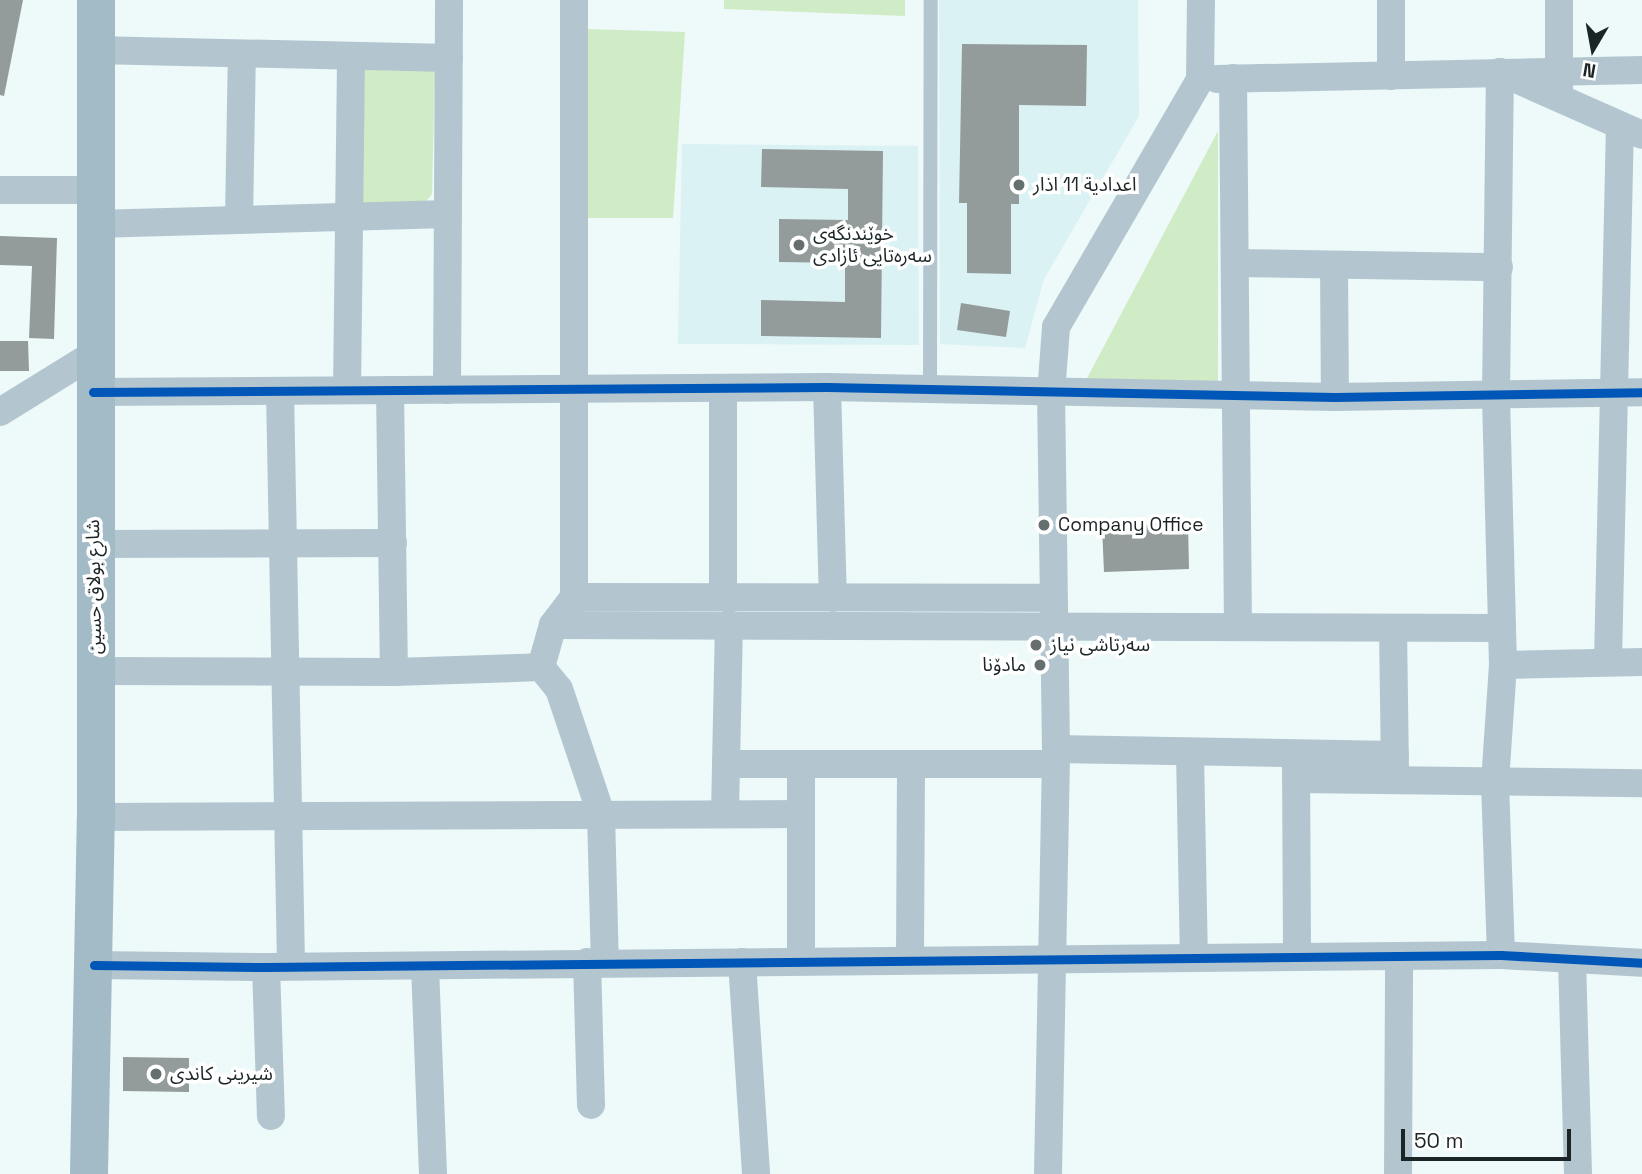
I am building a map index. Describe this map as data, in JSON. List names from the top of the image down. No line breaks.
{"streets":{"street":["شارع بولاق حسين"]},"places":["اعدادية 11 اذار","خوێندنگەی سەرەتایی ئازادی","Company Office","سەرتاشی نیاز","مادۆنا","شیرینی کاندی"],"scale_bar":"50 m","north":"bottom"}
